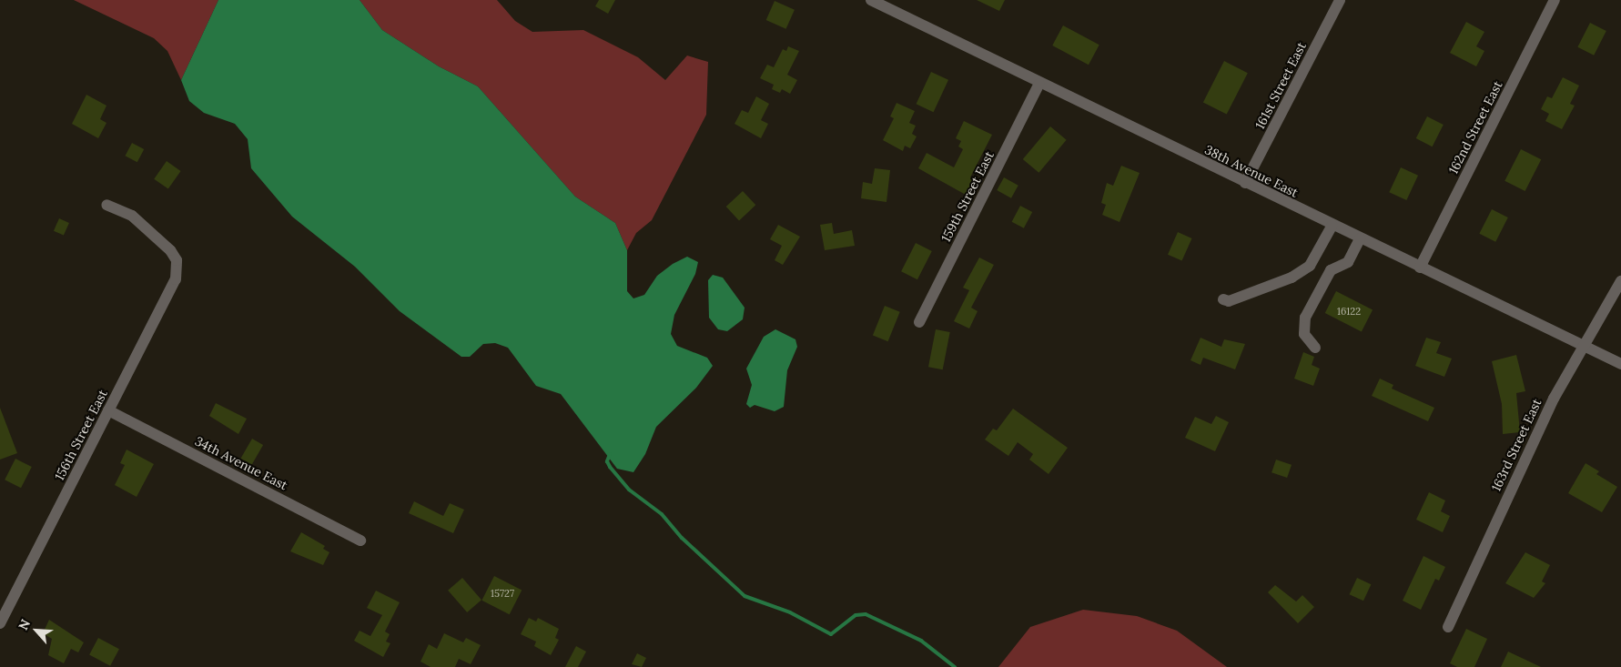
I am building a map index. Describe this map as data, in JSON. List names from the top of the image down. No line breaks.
{"streets":{"street":["161st Street East","162nd Street East","38th Avenue East","159th Street East","156th Street East","163rd Street East","34th Avenue East"]},"crossings":[["161st Street East","38th Avenue East"],["162nd Street East","38th Avenue East"],["38th Avenue East","159th Street East"],["38th Avenue East","163rd Street East"],["156th Street East","34th Avenue East"]],"house_numbers":["16122","15727"],"north":"top left"}
